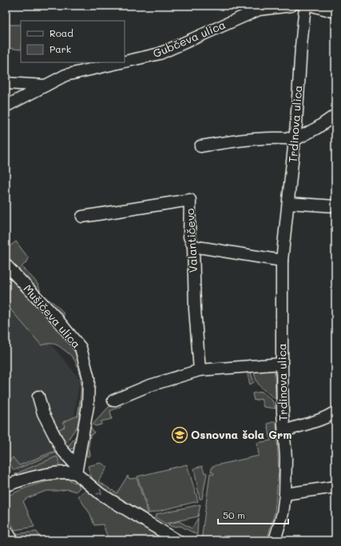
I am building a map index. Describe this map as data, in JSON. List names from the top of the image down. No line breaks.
{"streets":{"street":["Gubčeva ulica","Trdinova ulica","Valantičevo","Mušičeva ulica"]},"places":{"school or university":["Osnovna šola Grm"]},"legend":["Road","Park"],"scale_bar":"50 m"}
